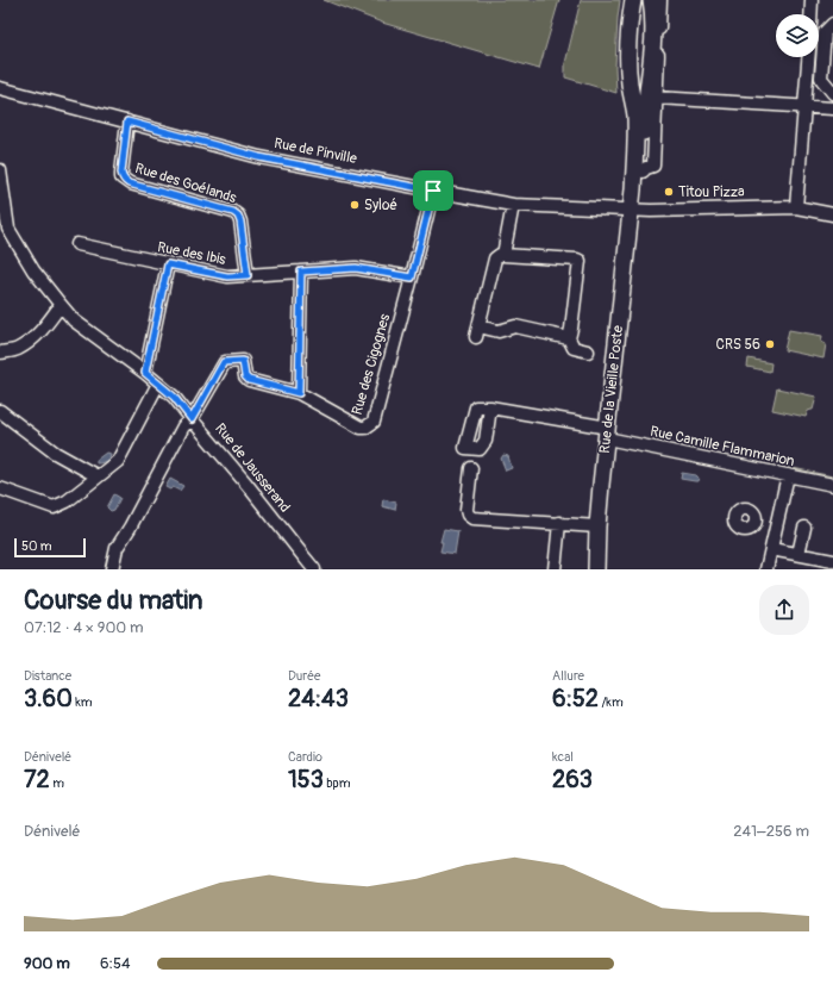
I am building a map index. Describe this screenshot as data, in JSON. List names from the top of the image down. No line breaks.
{"streets":{"main road":["Rue de la Vieille Poste"],"street":["Rue de Pinville","Rue des Goélands","Rue des Ibis","Rue des Cigognes","Rue Camille Flammarion","Rue de Jausserand"]},"crossings":[["Rue de Pinville","Rue des Goélands"],["Rue de Pinville","Rue des Cigognes"],["Rue de Pinville","Rue de la Vieille Poste"],["Rue des Goélands","Rue des Ibis"],["Rue des Ibis","Rue des Cigognes"],["Rue des Cigognes","Rue de Jausserand"],["Rue de la Vieille Poste","Rue Camille Flammarion"]],"places":["Titou Pizza","Syloé","CRS 56"],"scale_bar":"50 m","page":{"scale":"50 m","heading":["Course du matin","07:12 · 4 × 900 m"],"stats":[["Distance","3.60 km"],["Durée","24:43"],["Allure","6:52 /km"],["Dénivelé","72 m"],["Cardio","153 bpm"],["kcal","263"]],"chart":["Dénivelé","241–256 m"],"list":[{"name":"900 m","note":"6:54"}]}}
